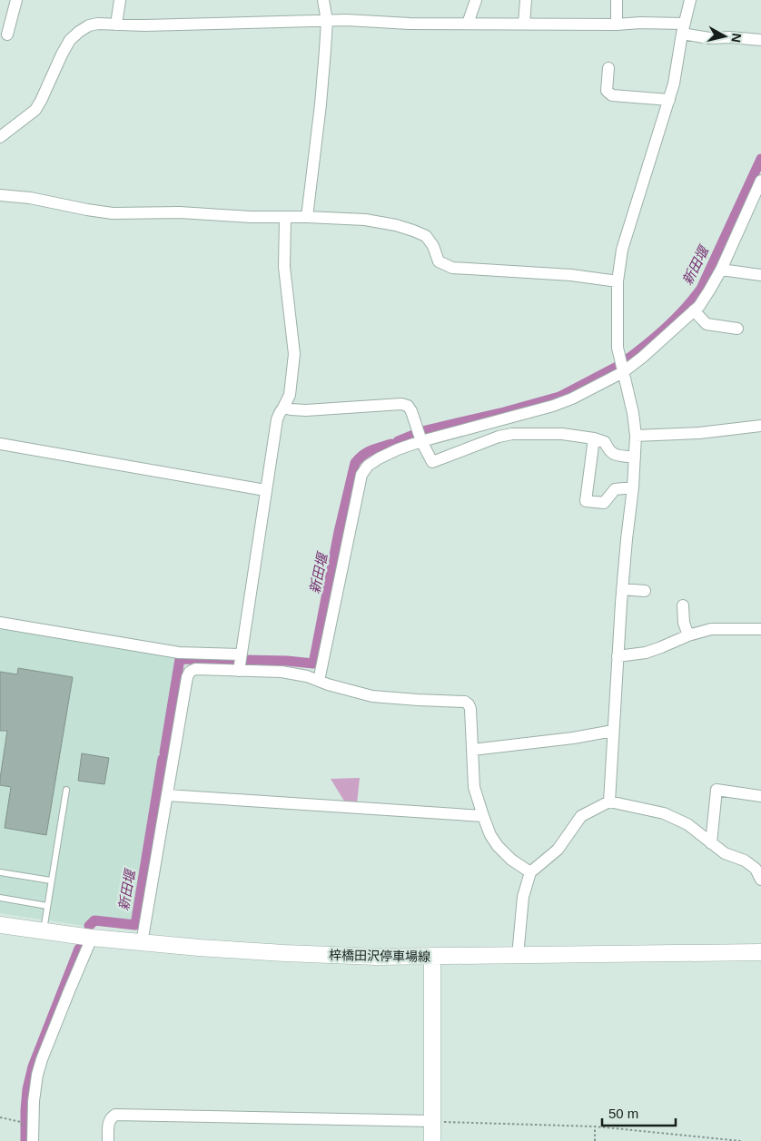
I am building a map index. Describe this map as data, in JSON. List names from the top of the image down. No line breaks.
{"streets":{"main road":["梓橋田沢停車場線"]},"water":["新田堰"],"scale_bar":"50 m","north":"right"}
